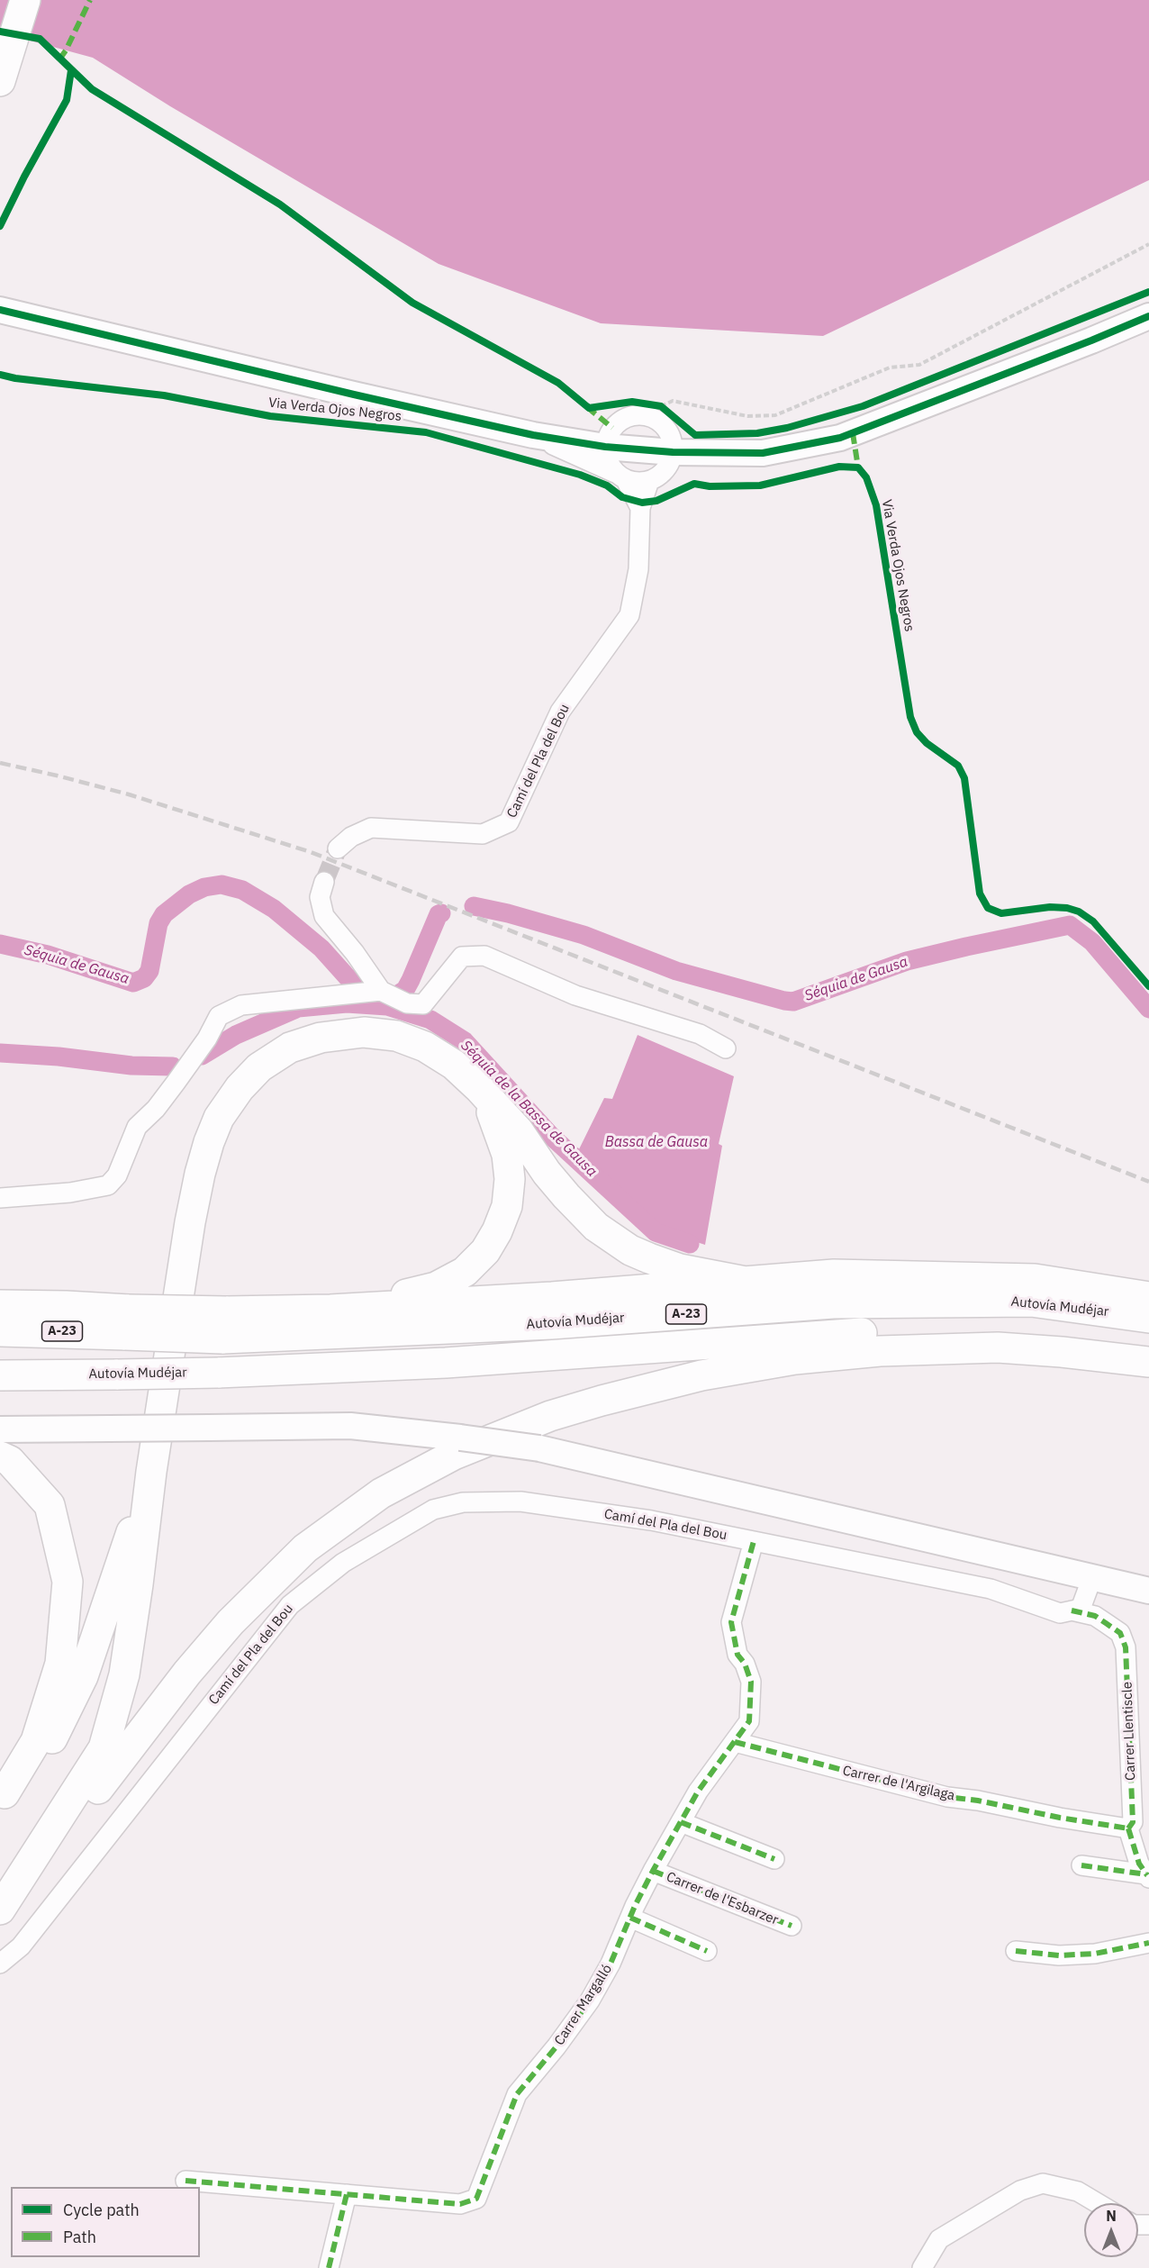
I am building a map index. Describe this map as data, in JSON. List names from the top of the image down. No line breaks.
{"streets":{"highway":["Autovía Mudéjar","A-23"],"street":["Camí del Pla del Bou","Carrer Llentiscle","Carrer de l'Argilaga","Carrer de l'Esbarzer","Carrer Margalló"],"cycle path":["Via Verda Ojos Negros"]},"crossings":[["Camí del Pla del Bou","Carrer Llentiscle"],["Camí del Pla del Bou","Carrer Margalló"],["Carrer Llentiscle","Carrer de l'Argilaga"],["Carrer de l'Argilaga","Carrer Margalló"],["Carrer de l'Esbarzer","Carrer Margalló"]],"water":["Séquia de Gausa","Séquia de la Bassa de Gausa","Bassa de Gausa"],"legend":["Cycle path","Path"],"north":"top"}
